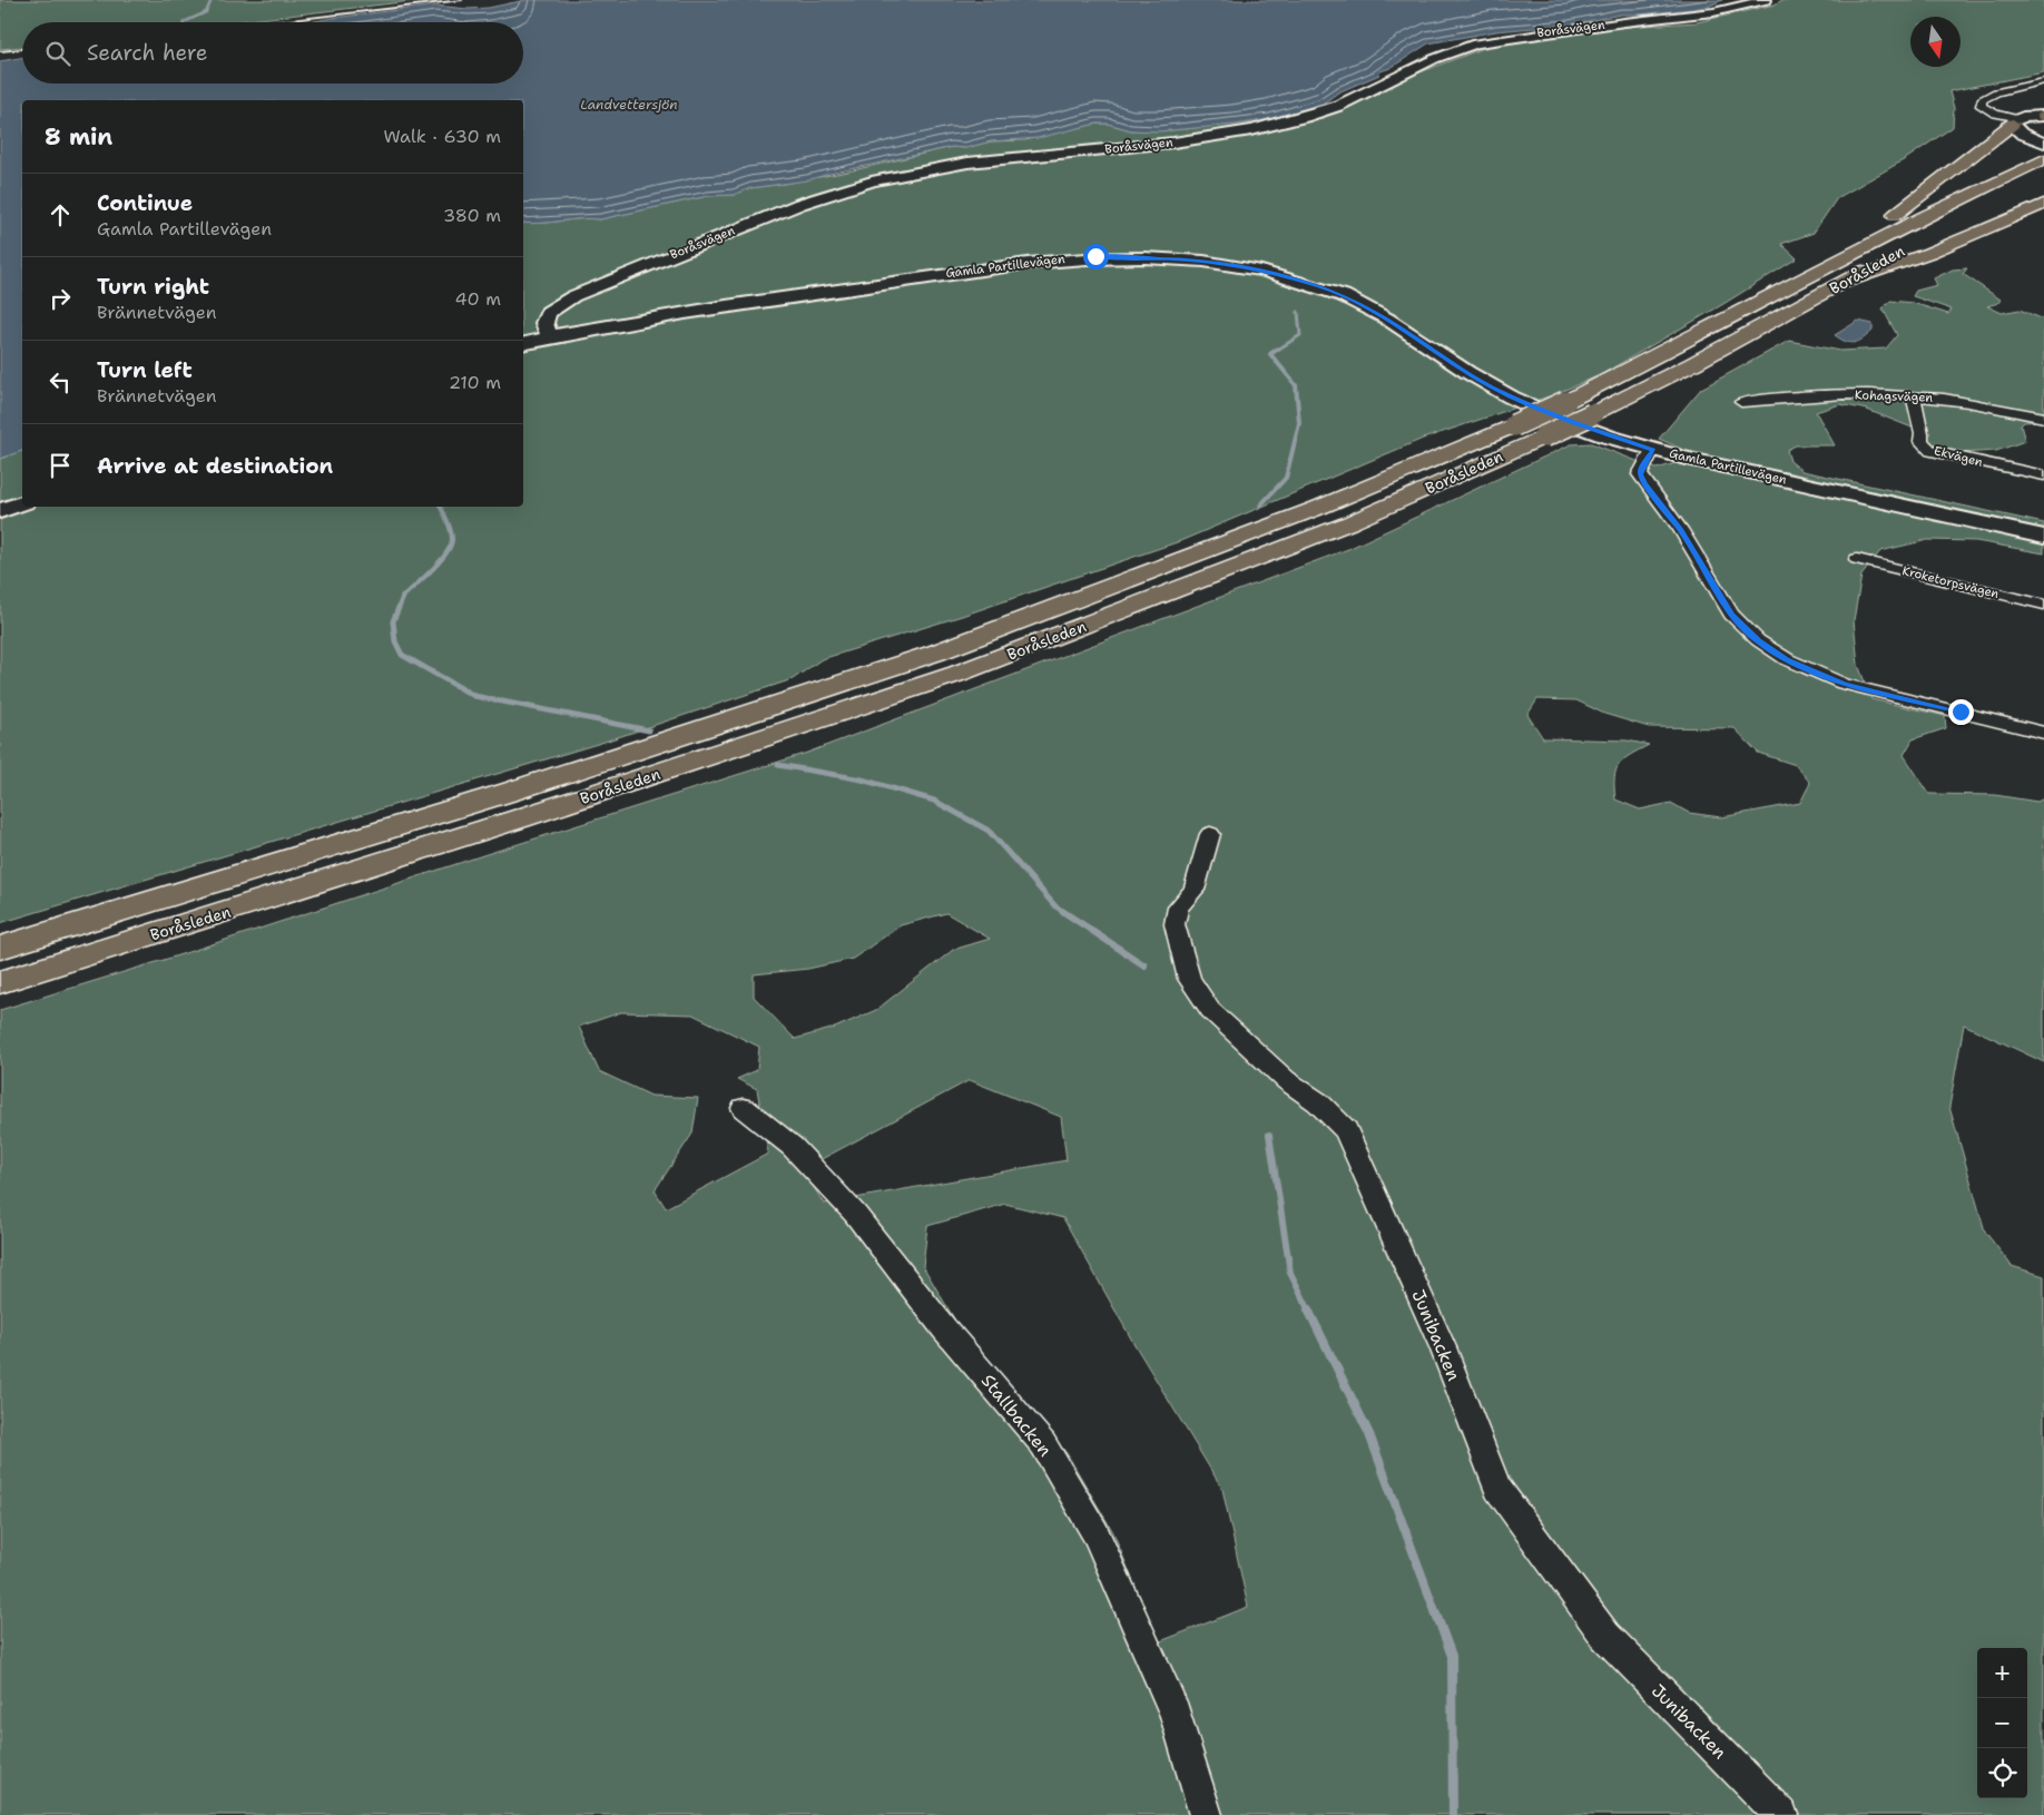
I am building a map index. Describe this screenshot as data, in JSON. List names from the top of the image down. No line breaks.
{"streets":{"highway":["Boråsleden"],"street":["Boråsvägen","Gamla Partillevägen","Kohagsvägen","Ekvägen","Kroketorpsvägen","Junibacken","Stallbacken"]},"crossings":[["Boråsvägen","Gamla Partillevägen"],["Kohagsvägen","Ekvägen"]],"water":["Landvettersjön"],"north":"bottom","page":{"search":"Search here","heading":["8 min","Walk · 630 m"],"list":[["Continue","Gamla Partillevägen","380 m"],["Turn right","Brännetvägen","40 m"],["Turn left","Brännetvägen","210 m"],"Arrive at destination"],"map_buttons":["+","−"]}}
